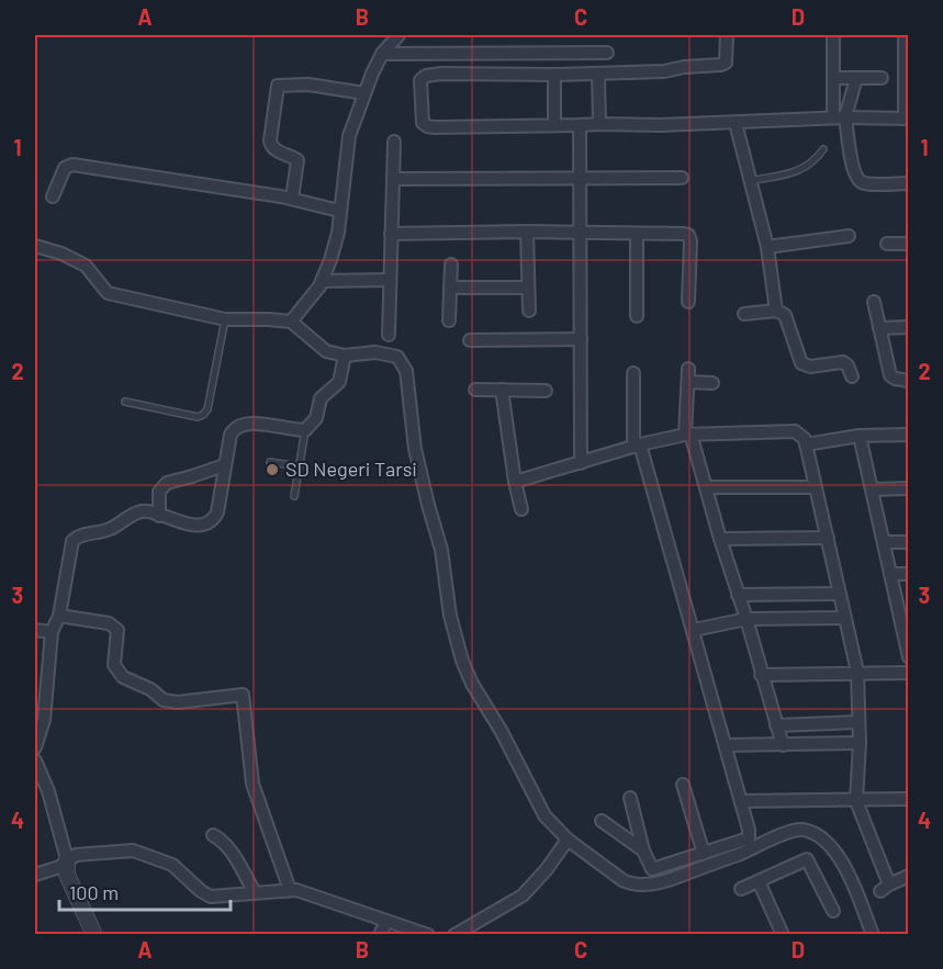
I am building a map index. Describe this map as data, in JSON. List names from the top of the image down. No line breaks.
{"places":["SD Negeri Tarsi"],"scale_bar":"100 m","grid":{"columns":["A","B","C","D"],"rows":["1","2","3","4"]}}
